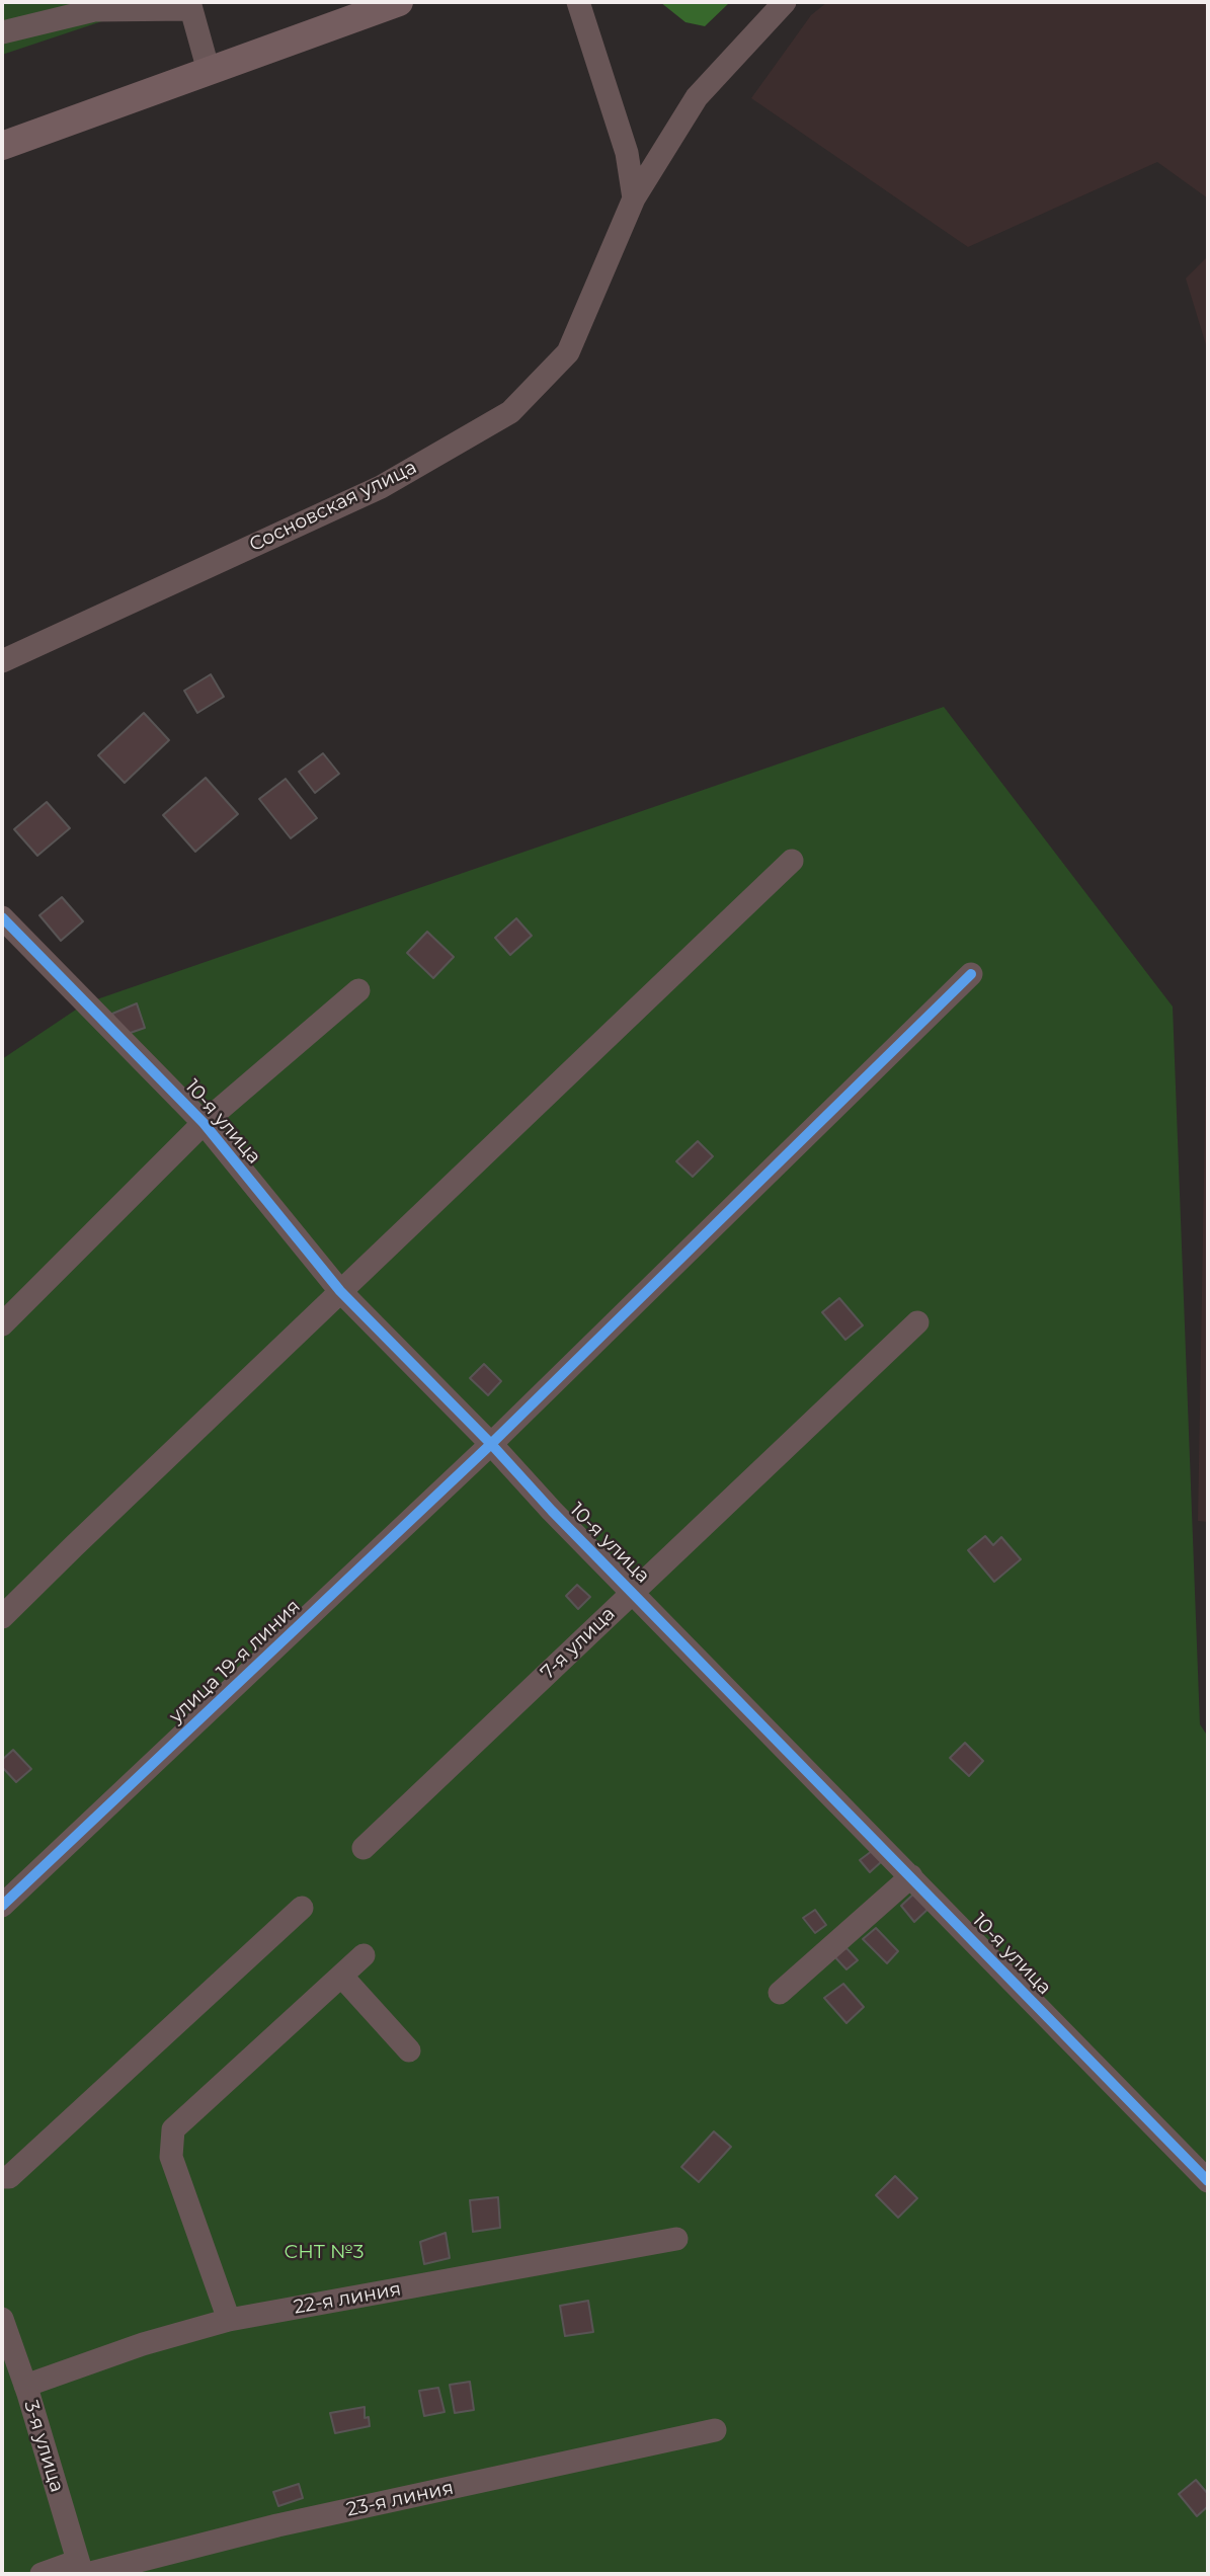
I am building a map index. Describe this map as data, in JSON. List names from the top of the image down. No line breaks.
{"streets":{"street":["Сосновская улица","10-я улица","7-я улица","улица 19-я линия","22-я линия","3-я улица","23-я линия"]},"crossings":[["10-я улица","7-я улица"],["10-я улица","улица 19-я линия"],["22-я линия","3-я улица"],["3-я улица","23-я линия"]],"parks":["СНТ №3"]}
